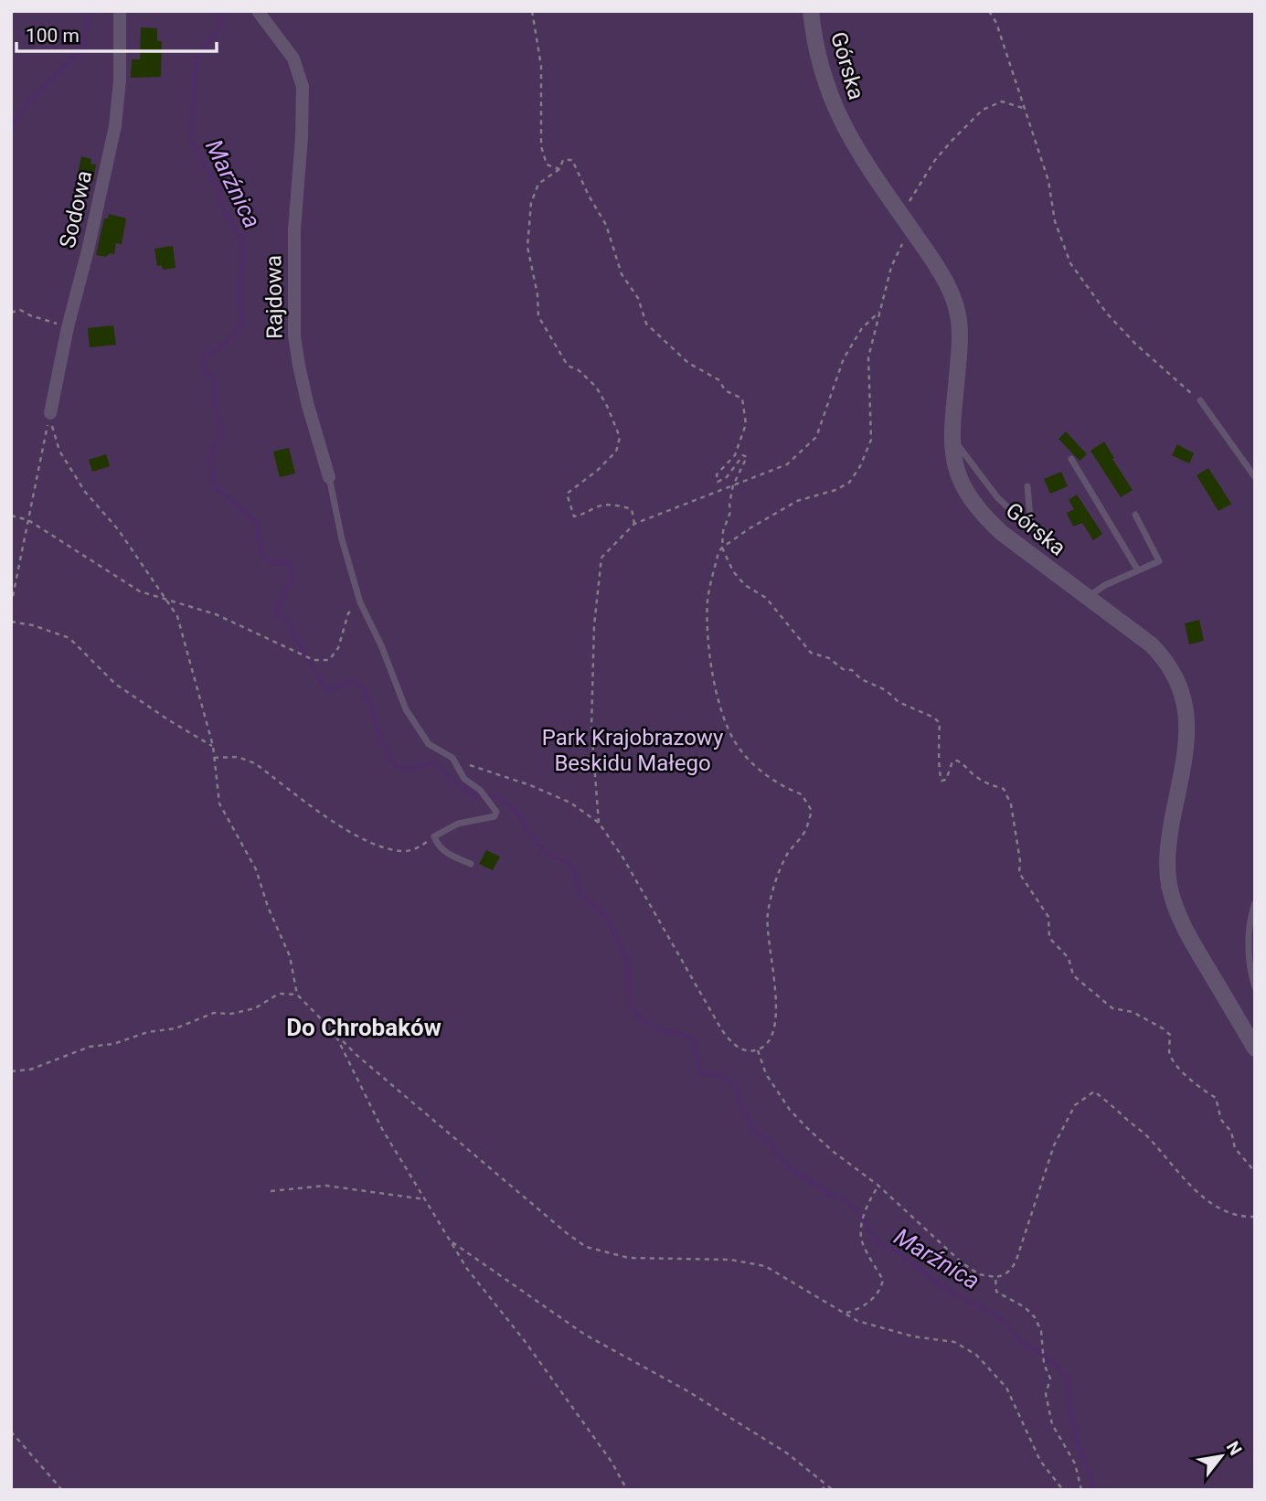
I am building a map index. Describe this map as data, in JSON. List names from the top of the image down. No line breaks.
{"streets":{"street":["Górska","Sodowa","Rajdowa"]},"districts":["Do Chrobaków"],"water":["Marźnica"],"parks":["Park Krajobrazowy Beskidu Małego"],"scale_bar":"100 m","north":"top right"}
